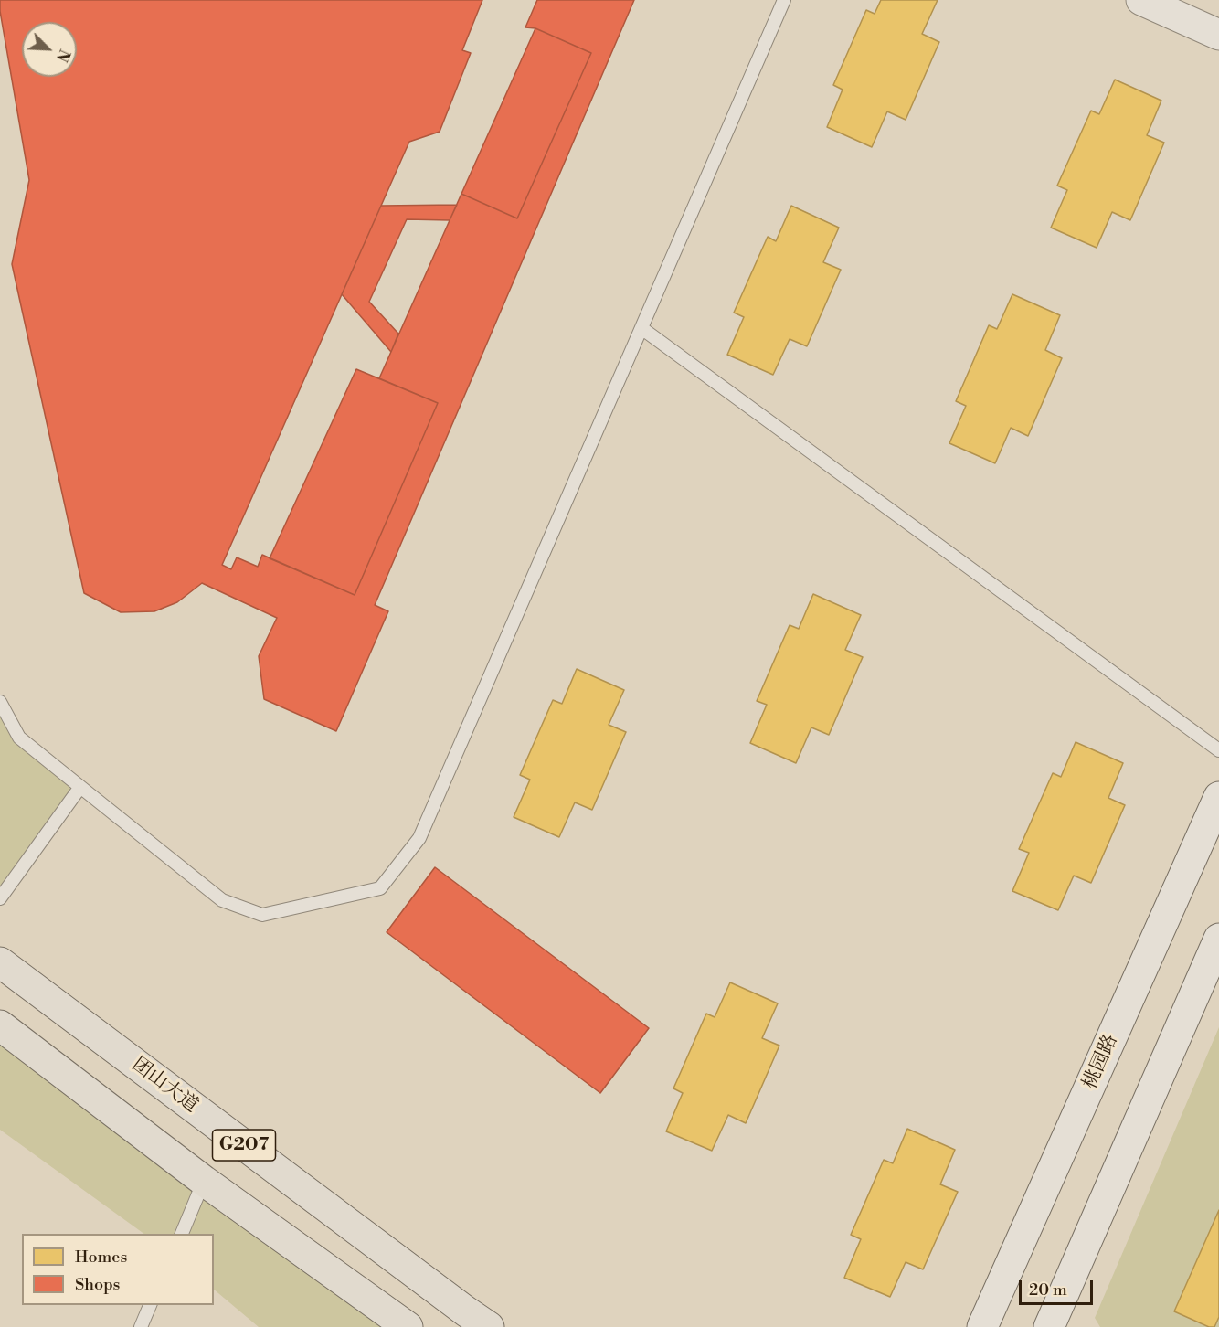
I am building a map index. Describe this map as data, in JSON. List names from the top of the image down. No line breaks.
{"streets":{"highway":["团山大道","G207"],"main road":["桃园路"]},"legend":["Homes","Shops"],"scale_bar":"20 m","north":"bottom right"}
